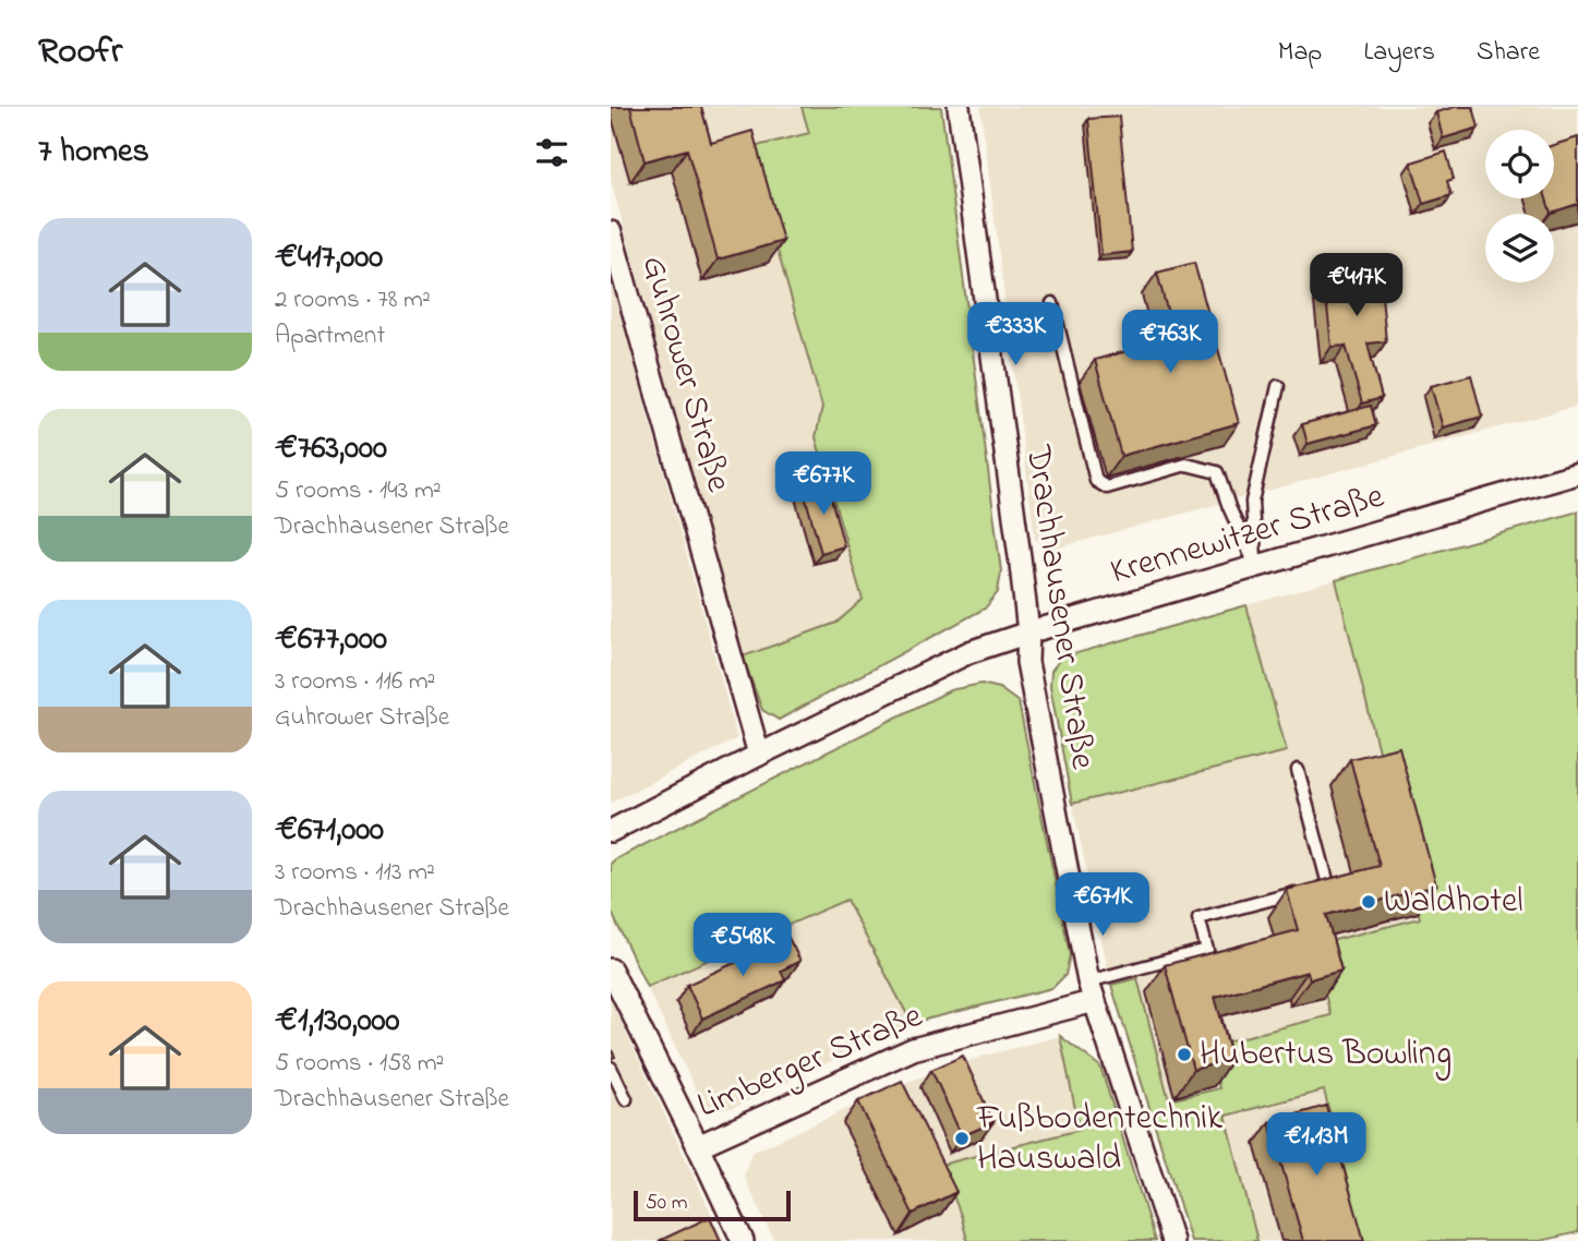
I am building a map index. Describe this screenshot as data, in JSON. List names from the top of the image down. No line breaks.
{"streets":{"street":["Guhrower Straße","Krennewitzer Straße","Drachhausener Straße","Limberger Straße"]},"crossings":[["Guhrower Straße","Krennewitzer Straße"],["Krennewitzer Straße","Drachhausener Straße"],["Drachhausener Straße","Limberger Straße"]],"places":["Waldhotel","Hubertus Bowling","Fußbodentechnik Hauswald"],"scale_bar":"50 m","page":{"header":"Roofr","nav":["Map","Layers","Share"],"heading":"7 homes","list":[{"name":"€417,000","note":"2 rooms · 78 m² · Apartment"},{"name":"€763,000","note":"5 rooms · 143 m² · Drachhausener Straße"},{"name":"€677,000","note":"3 rooms · 116 m² · Guhrower Straße"},{"name":"€671,000","note":"3 rooms · 113 m² · Drachhausener Straße"},{"name":"€1,130,000","note":"5 rooms · 158 m² · Drachhausener Straße"}],"price":["€417K","€333K","€763K","€677K","€671K","€548K","€1.13M"],"scale":"50 m"}}
